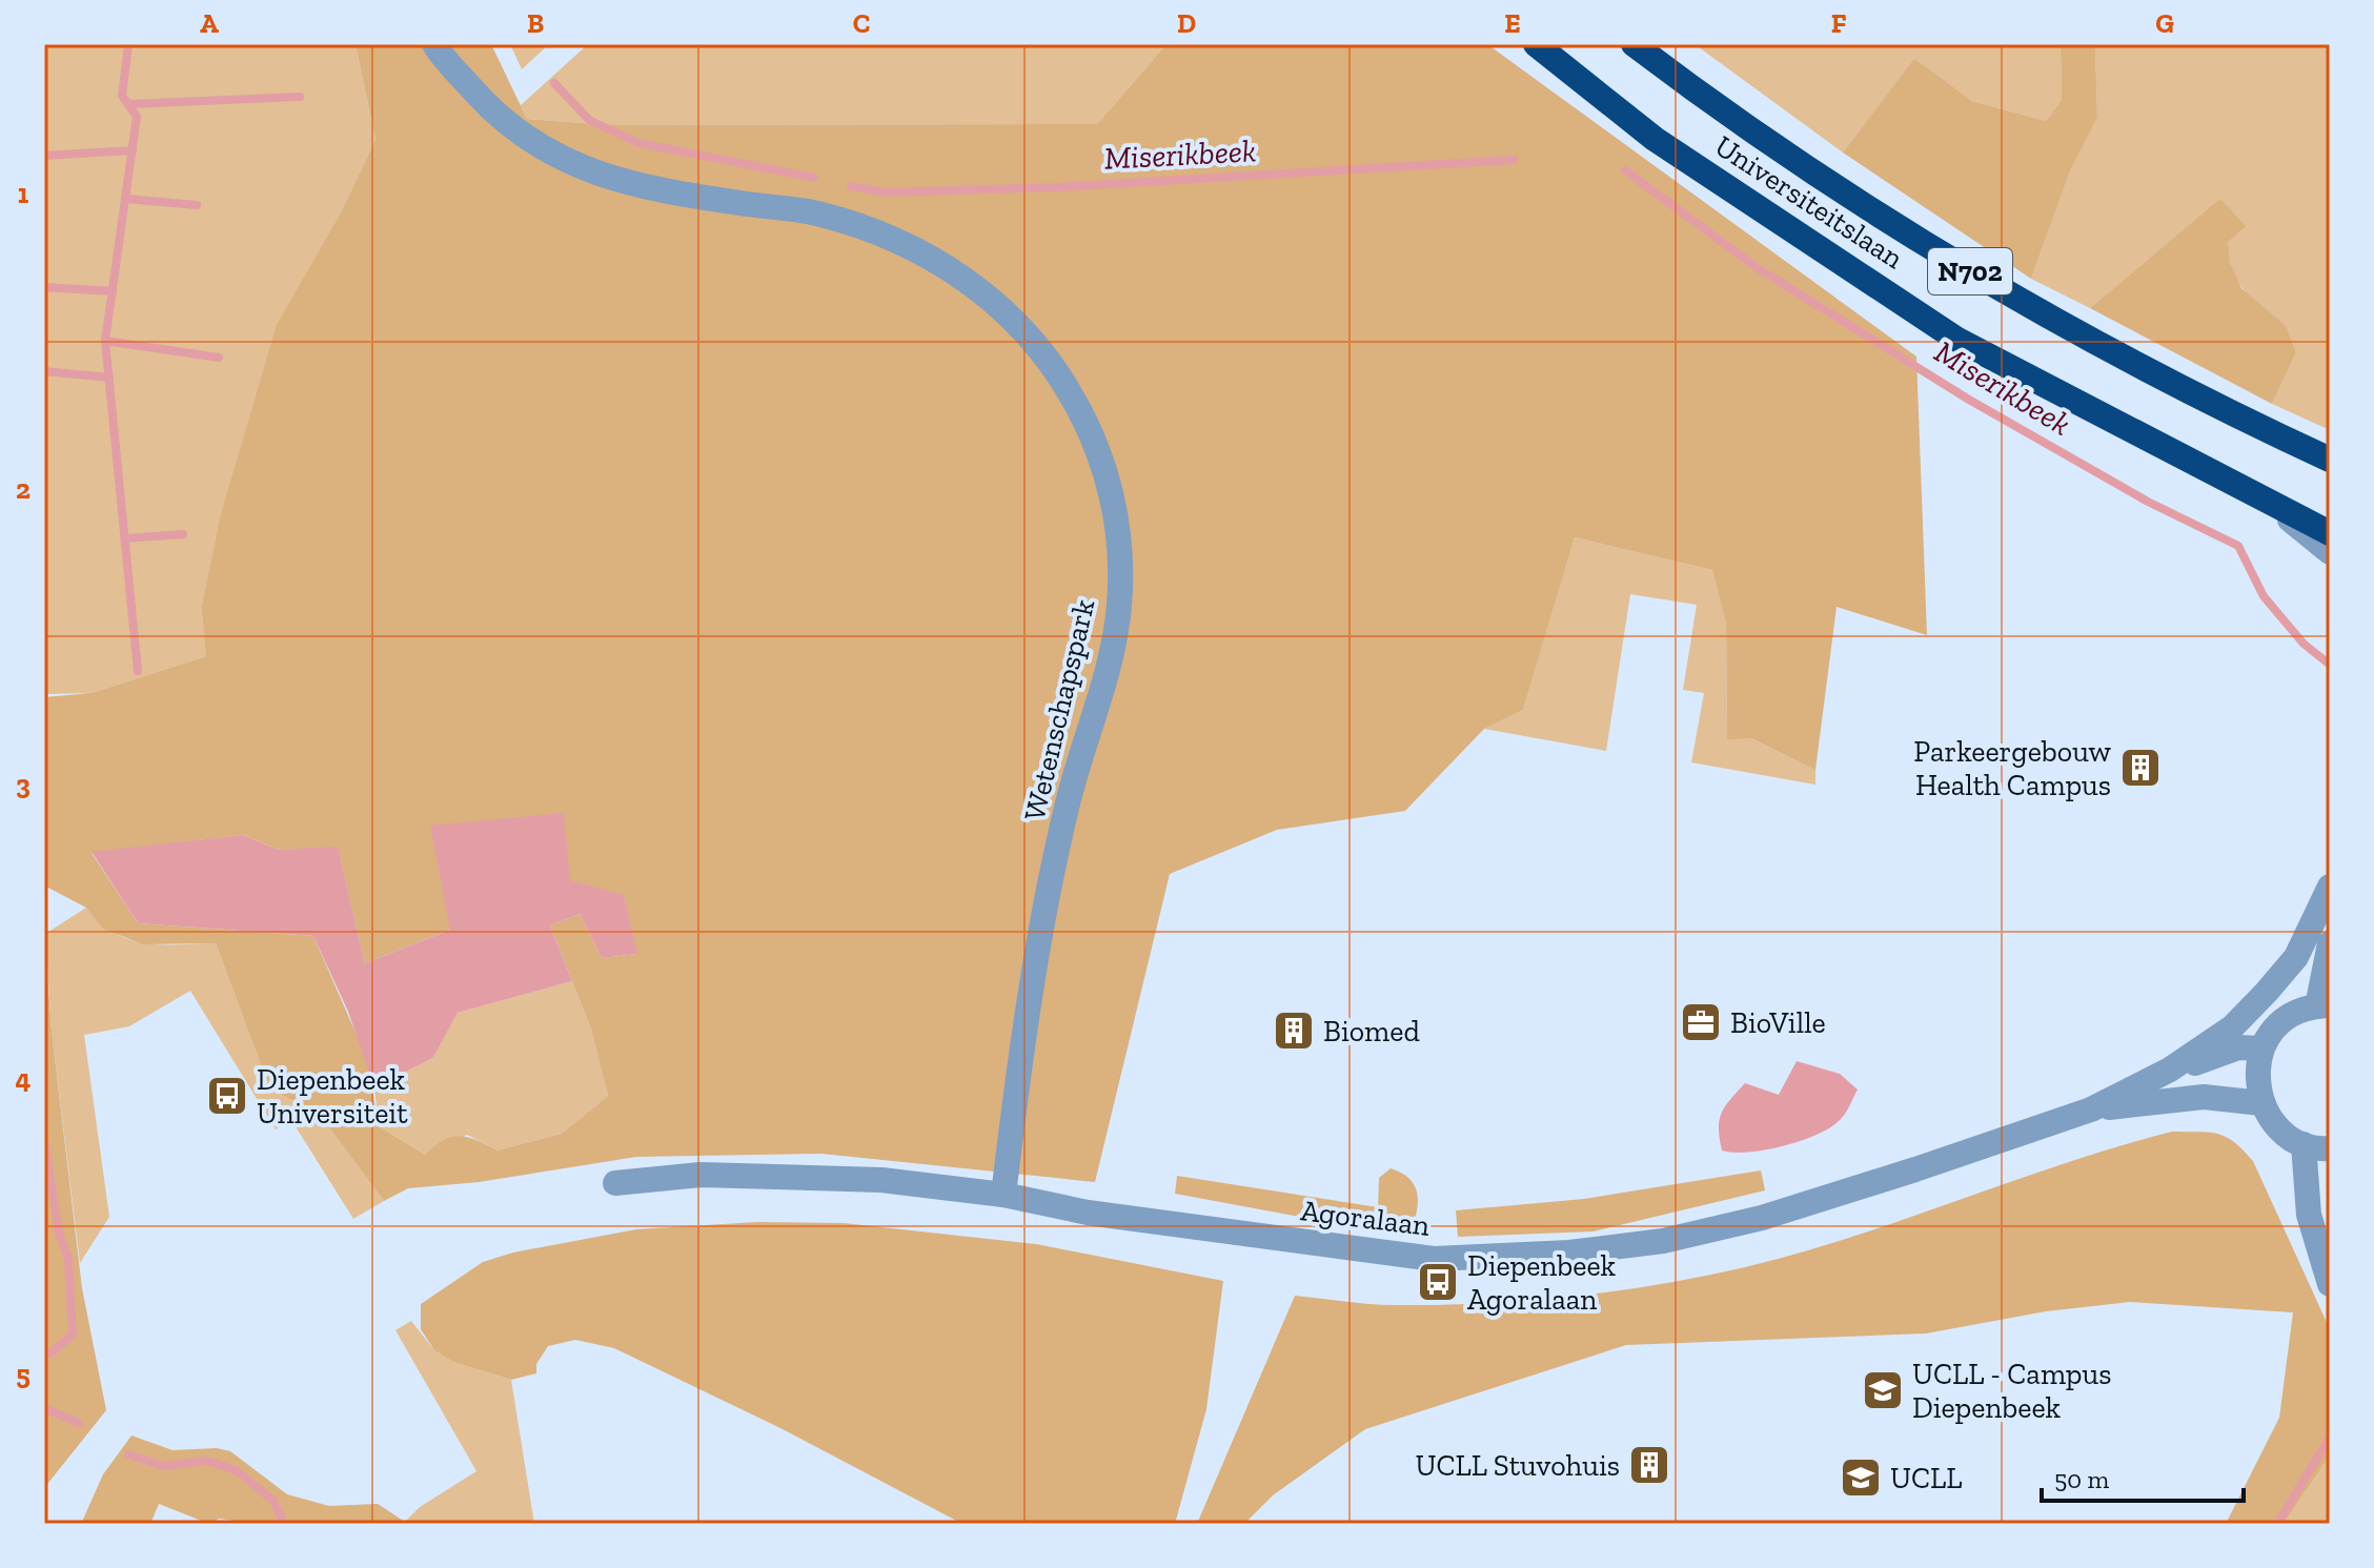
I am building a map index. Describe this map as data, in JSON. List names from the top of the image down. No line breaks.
{"streets":{"highway":["Universiteitslaan","N702"],"street":["Wetenschapspark","Agoralaan"]},"crossings":[["Wetenschapspark","Agoralaan"]],"water":["Miserikbeek"],"places":{"building":["Parkeergebouw Health Campus","Biomed","UCLL Stuvohuis"],"office":["BioVille"],"bus stop":["Diepenbeek Universiteit","Diepenbeek Agoralaan"],"school or university":["UCLL - Campus Diepenbeek","UCLL"]},"scale_bar":"50 m","grid":{"columns":["A","B","C","D","E","F","G"],"rows":["1","2","3","4","5"]}}
